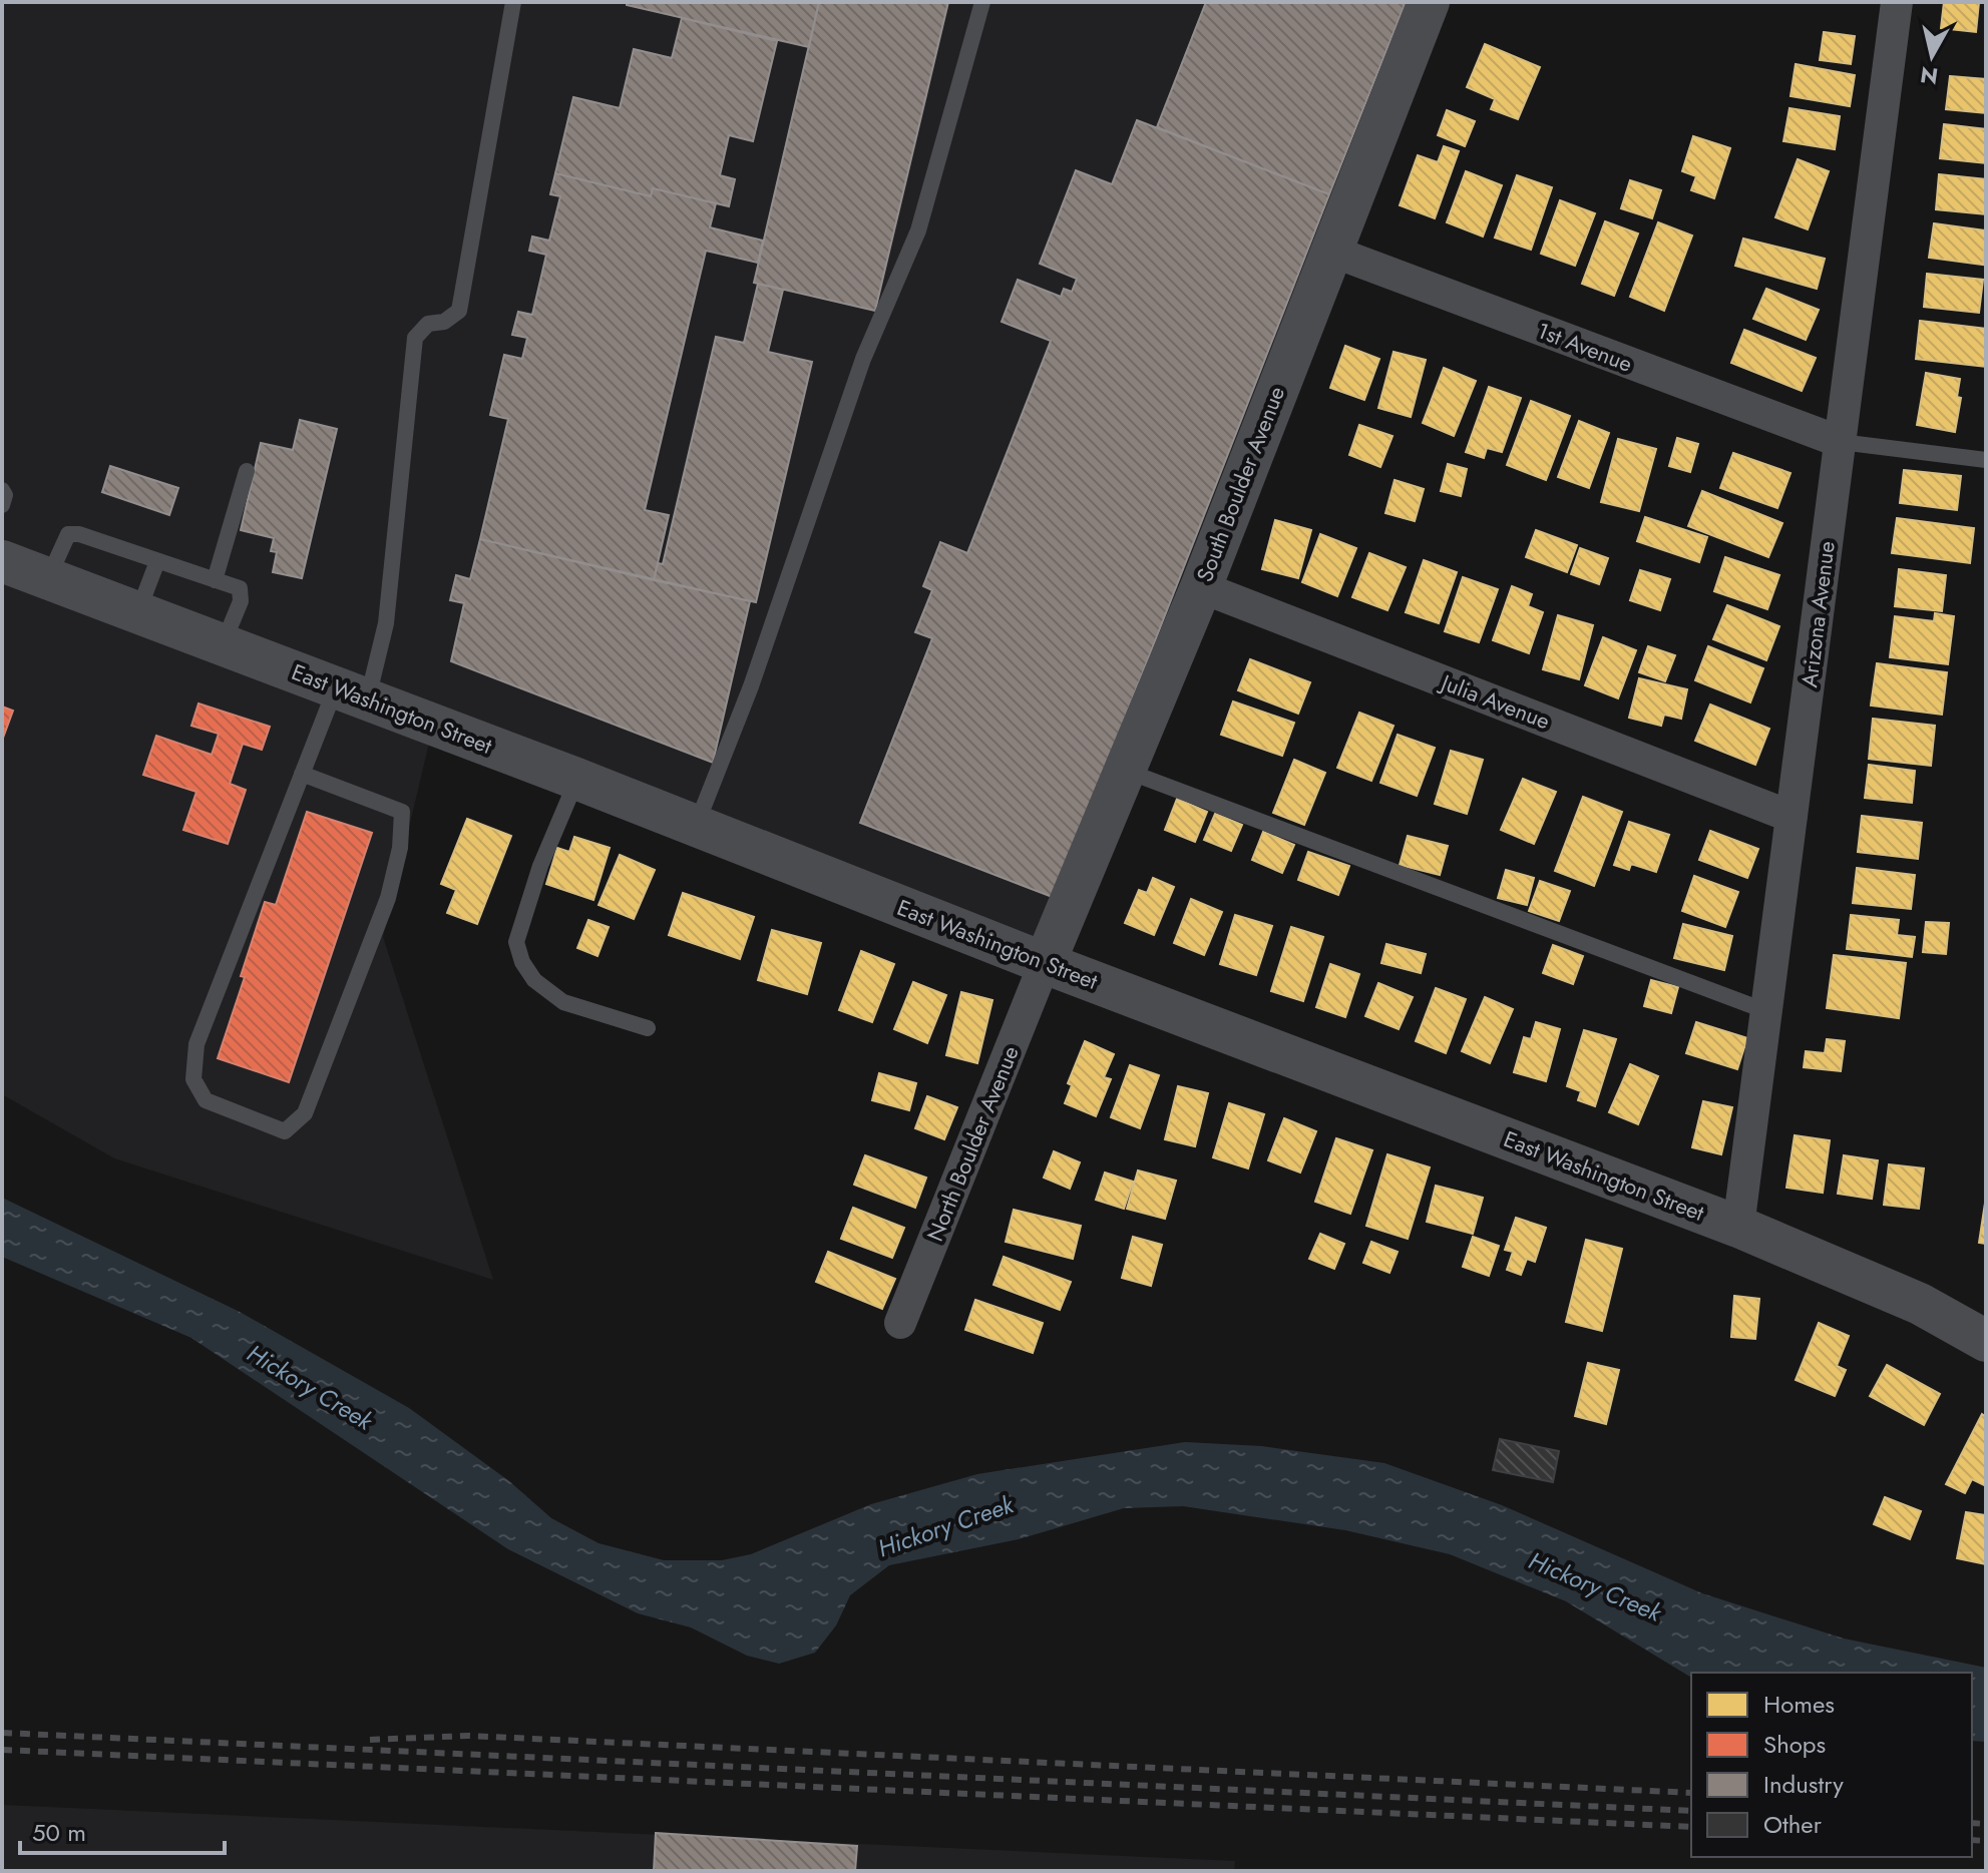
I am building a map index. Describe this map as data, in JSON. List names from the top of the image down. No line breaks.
{"streets":{"street":["1st Avenue","South Boulder Avenue","Arizona Avenue","Julia Avenue","East Washington Street","North Boulder Avenue"]},"crossings":[["1st Avenue","South Boulder Avenue"],["1st Avenue","Arizona Avenue"],["South Boulder Avenue","Julia Avenue"],["South Boulder Avenue","East Washington Street"],["South Boulder Avenue","North Boulder Avenue"],["Arizona Avenue","Julia Avenue"],["Arizona Avenue","East Washington Street"],["East Washington Street","North Boulder Avenue"]],"water":["Hickory Creek"],"legend":["Homes","Shops","Industry","Other"],"scale_bar":"50 m","north":"bottom"}
